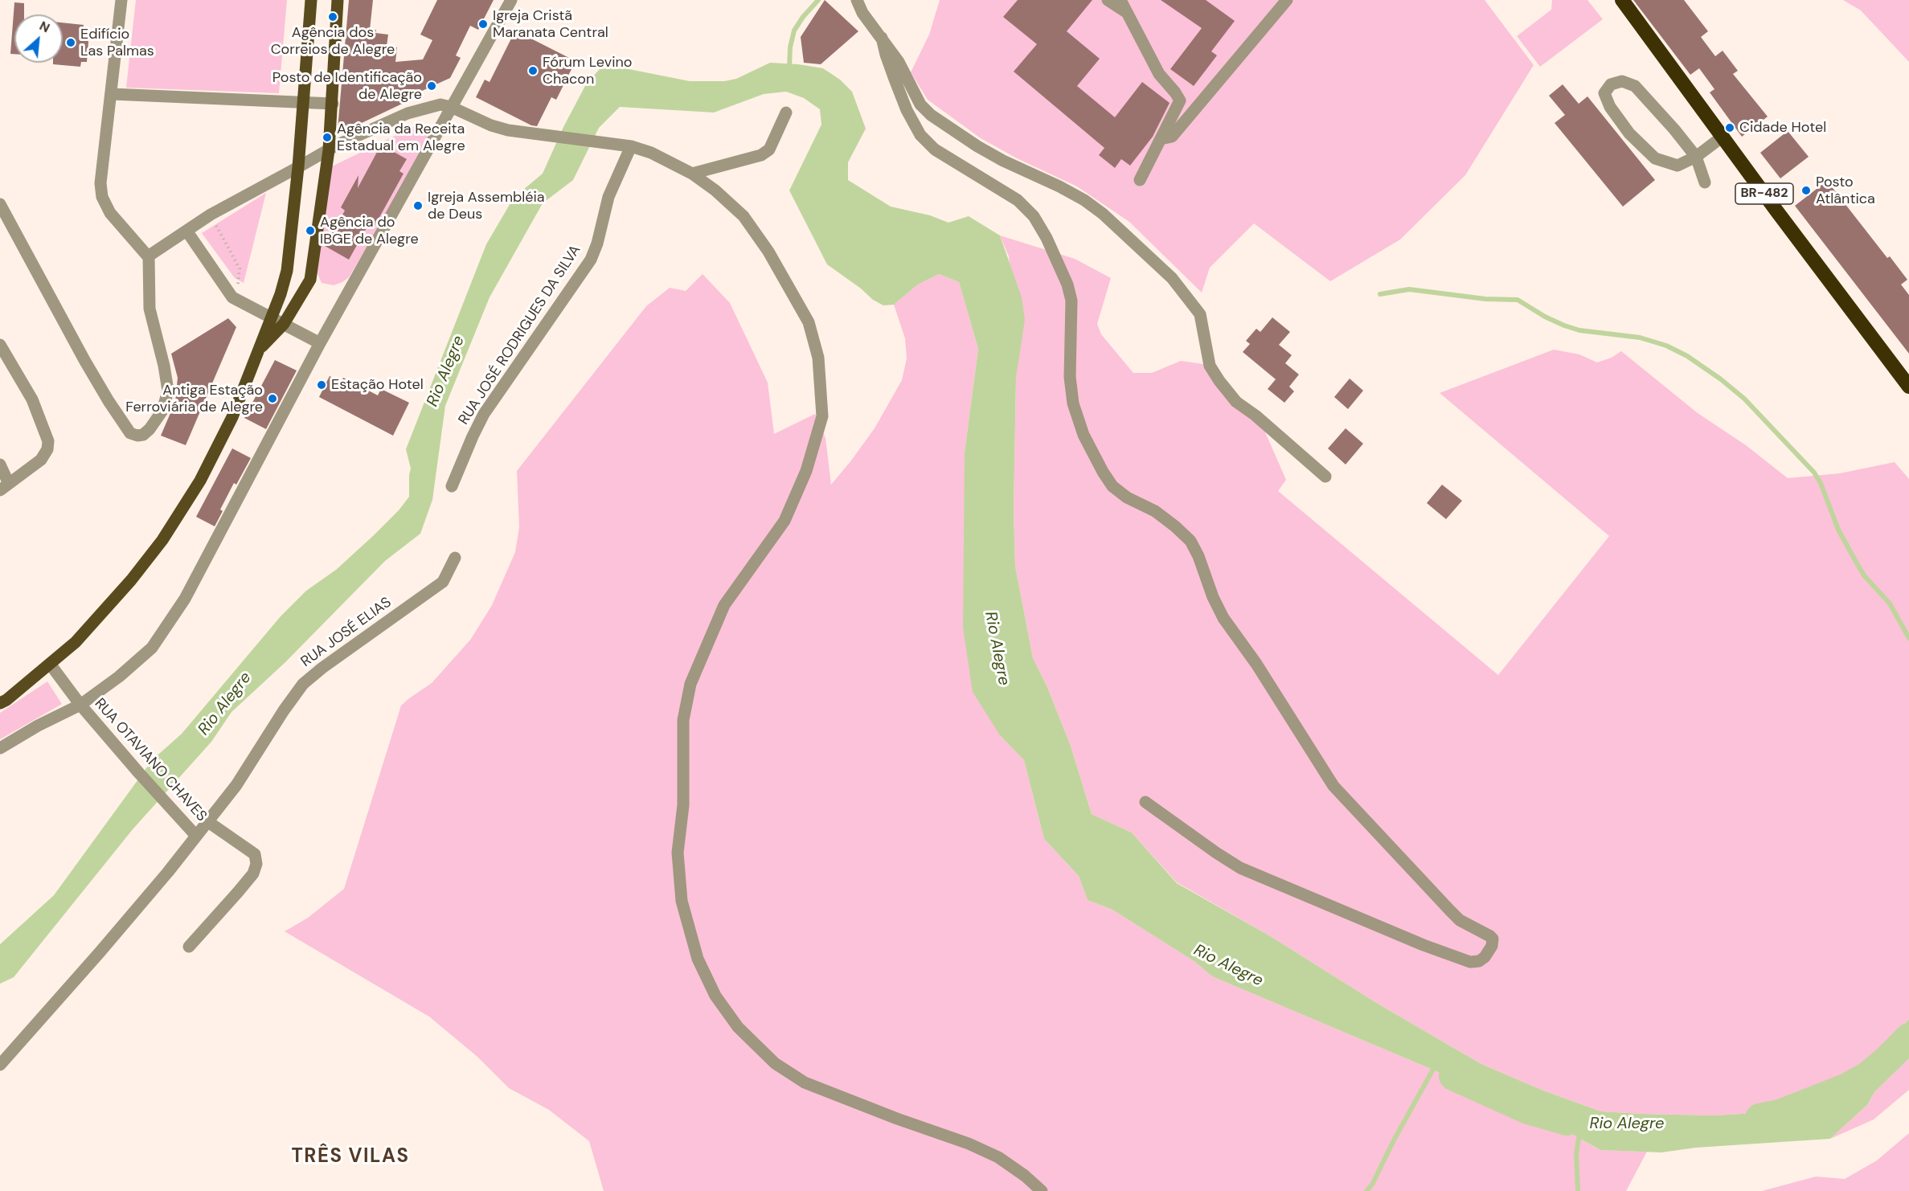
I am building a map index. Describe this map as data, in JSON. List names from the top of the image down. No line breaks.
{"streets":{"highway":["BR-482"],"street":["RUA JOSÉ RODRIGUES DA SILVA","RUA JOSÉ ELIAS","RUA OTAVIANO CHAVES"]},"crossings":[["RUA JOSÉ ELIAS","RUA OTAVIANO CHAVES"]],"districts":["TRÊS VILAS"],"water":["Rio Alegre"],"places":["Agência dos Correios de Alegre","Igreja Cristã Maranata Central","Edifício Las Palmas","Fórum Levino Chacon","Posto de Identificação de Alegre","Cidade Hotel","Agência da Receita Estadual em Alegre","Posto Atlântica","Igreja Assembléia de Deus","Agência do IBGE de Alegre","Estação Hotel","Antiga Estação Ferroviária de Alegre"],"north":"top right"}
